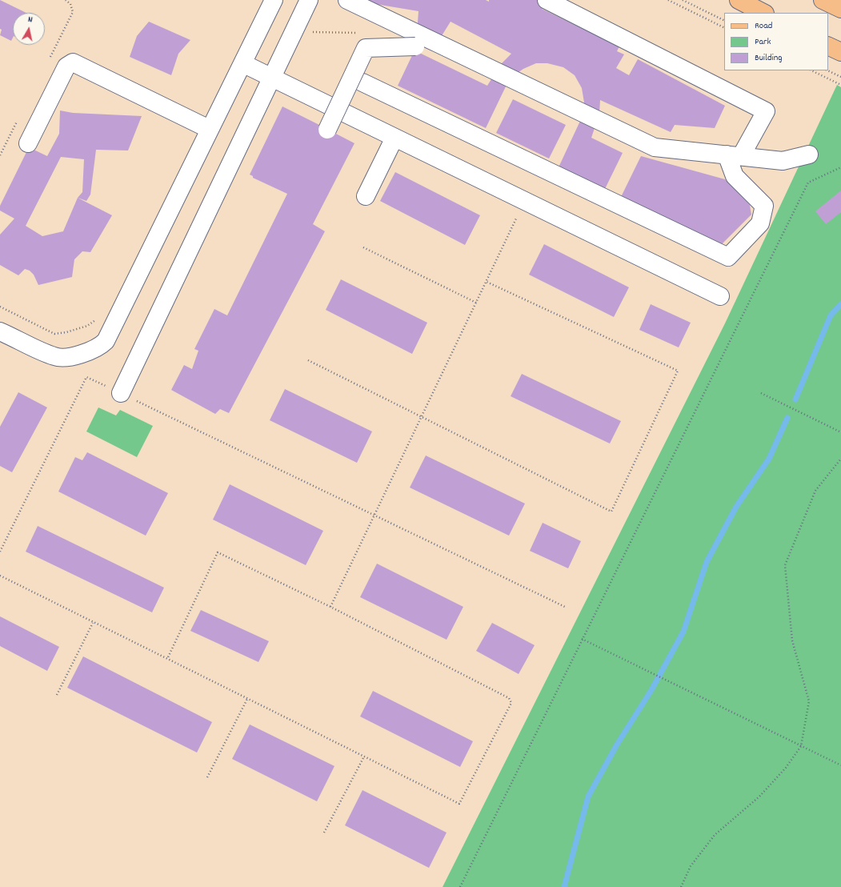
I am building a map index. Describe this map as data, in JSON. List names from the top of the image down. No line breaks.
{"legend":["Road","Park","Building"],"north":"top"}
